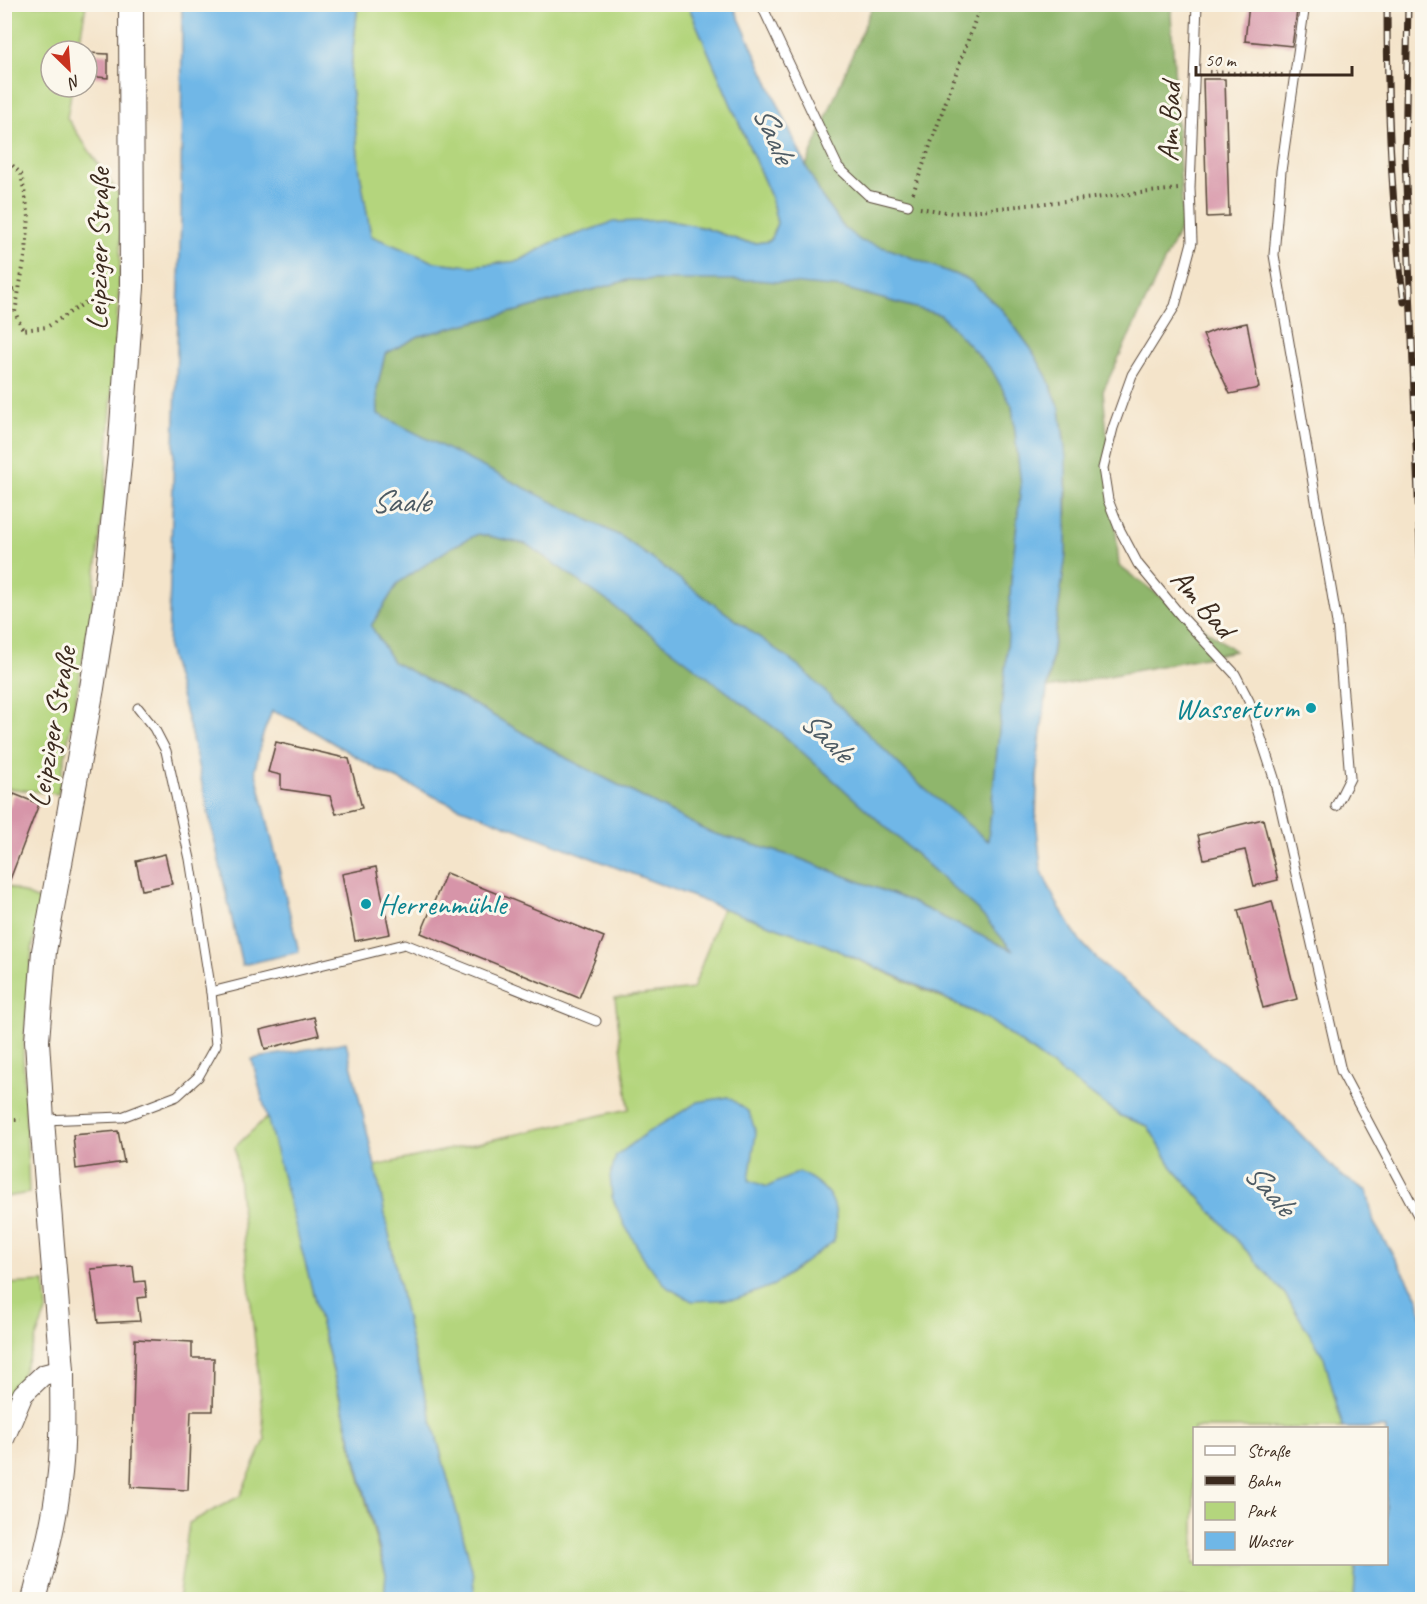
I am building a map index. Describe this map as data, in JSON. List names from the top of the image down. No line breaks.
{"streets":{"street":["Leipziger Straße"],"lane":["Am Bad"]},"water":["Saale"],"places":["Wasserturm","Herrenmühle"],"legend":["Straße","Bahn","Park","Wasser"],"scale_bar":"50 m","north":"bottom right"}
